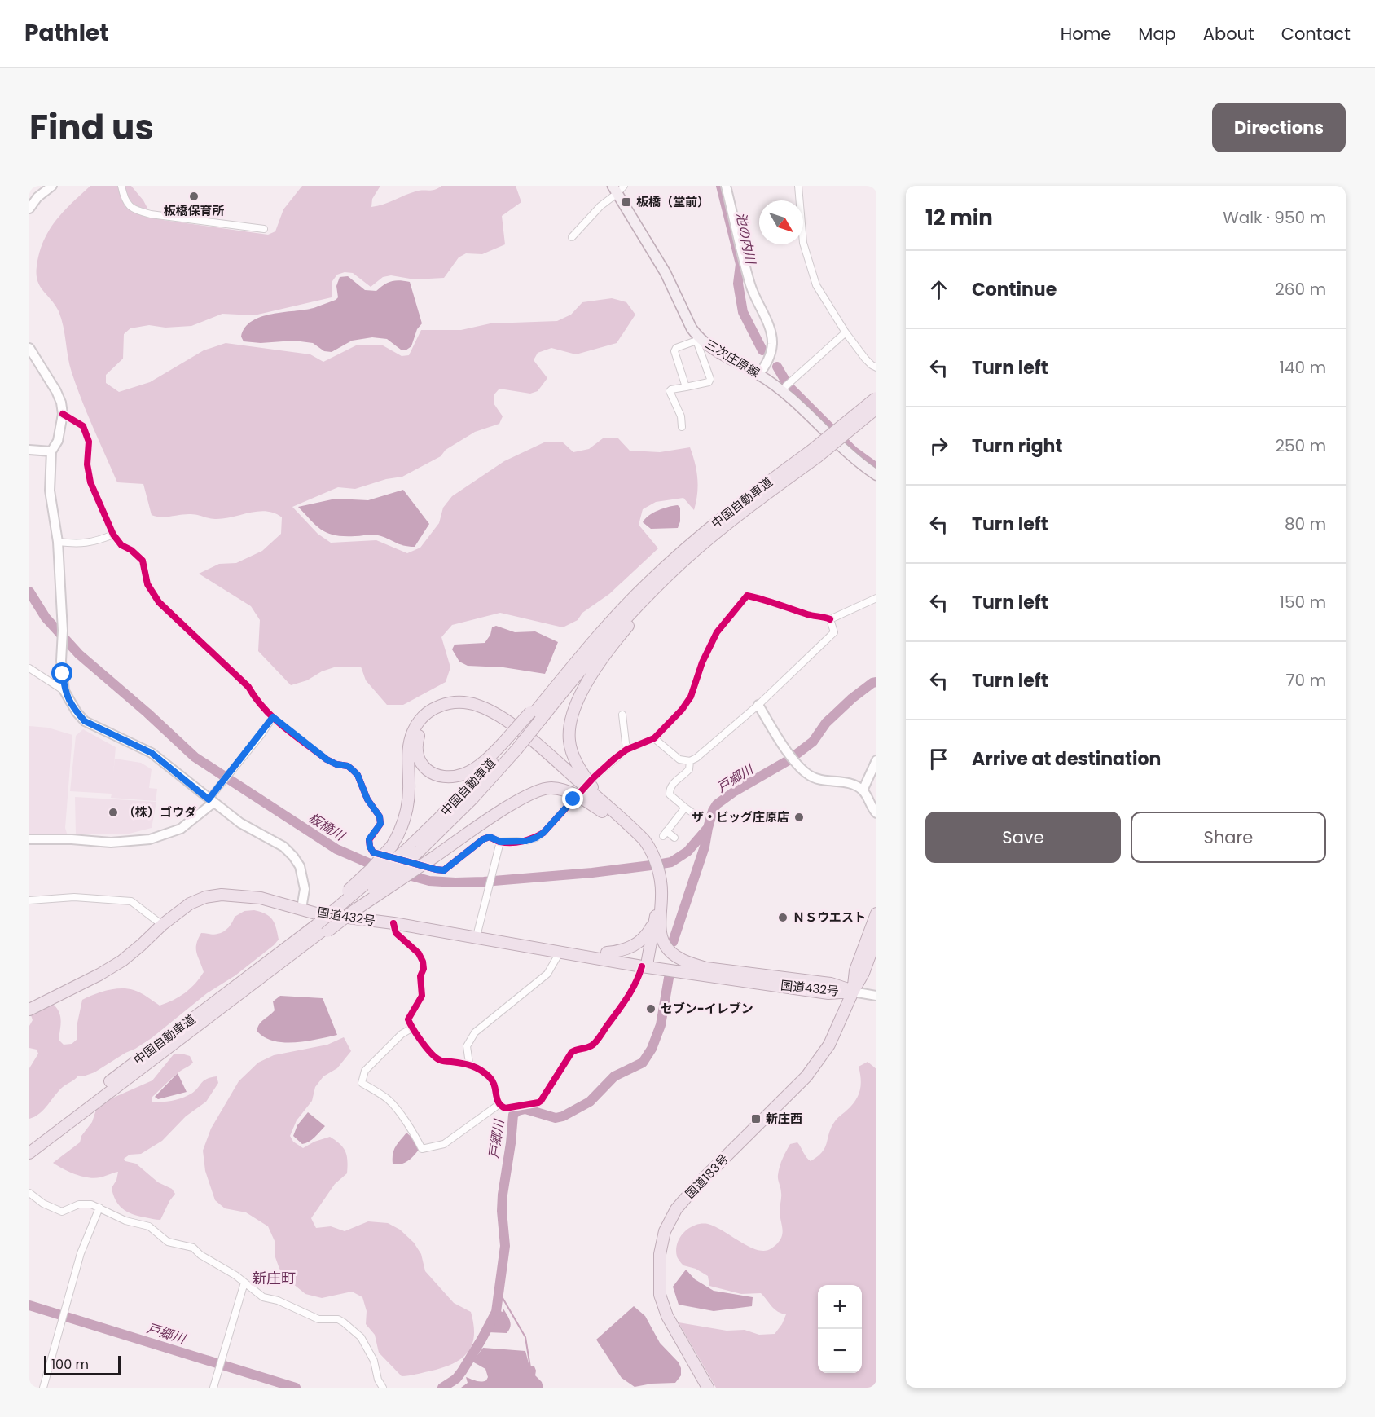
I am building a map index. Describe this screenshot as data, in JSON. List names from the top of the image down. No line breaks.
{"streets":{"highway":["中国自動車道","国道432号","国道183号"],"main road":["三次庄原線"]},"crossings":[["国道432号","国道183号"]],"districts":["新庄町"],"water":["池の内川","戸郷川","板橋川"],"places":{"other":["板橋保育所","（株）ゴウダ","ザ・ビッグ庄原店","ＮＳウエスト","セブン-イレブン"],"transit":["板橋（堂前）","新庄西"]},"scale_bar":"100 m","north":"bottom right","page":{"header":"Pathlet","nav":["Home","Map","About","Contact"],"title":"Find us","buttons":["Directions",["Save","Share"]],"heading":["12 min","Walk · 950 m"],"list":[["Continue","260 m"],["Turn left","140 m"],["Turn right","250 m"],["Turn left","80 m"],["Turn left","150 m"],["Turn left","70 m"],"Arrive at destination"],"map_buttons":["+","−"],"scale":"100 m"}}
